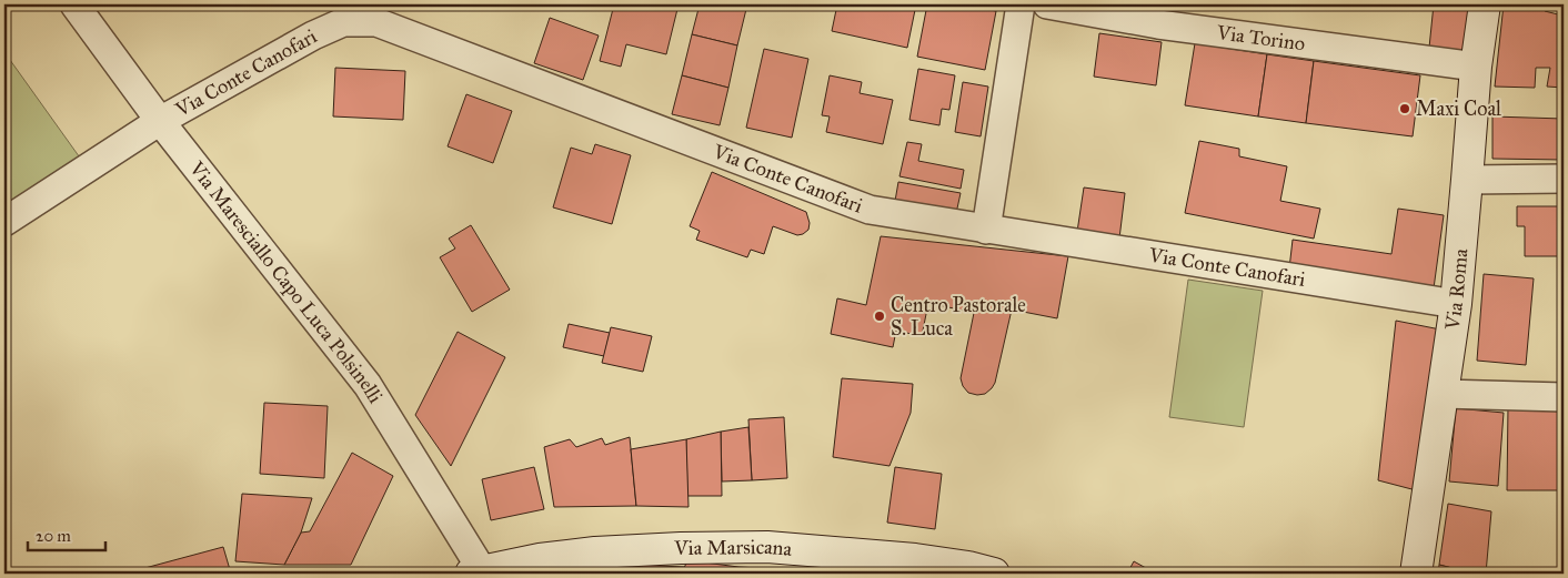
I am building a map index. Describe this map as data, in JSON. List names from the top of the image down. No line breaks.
{"streets":{"main road":["Via Roma","Via Marsicana"],"street":["Via Torino","Via Conte Canofari","Via Maresciallo Capo Luca Polsinelli"]},"crossings":[["Via Torino","Via Roma"],["Via Conte Canofari","Via Maresciallo Capo Luca Polsinelli"],["Via Conte Canofari","Via Roma"],["Via Maresciallo Capo Luca Polsinelli","Via Marsicana"]],"places":["Maxi Coal","Centro Pastorale S. Luca"],"scale_bar":"20 m"}
